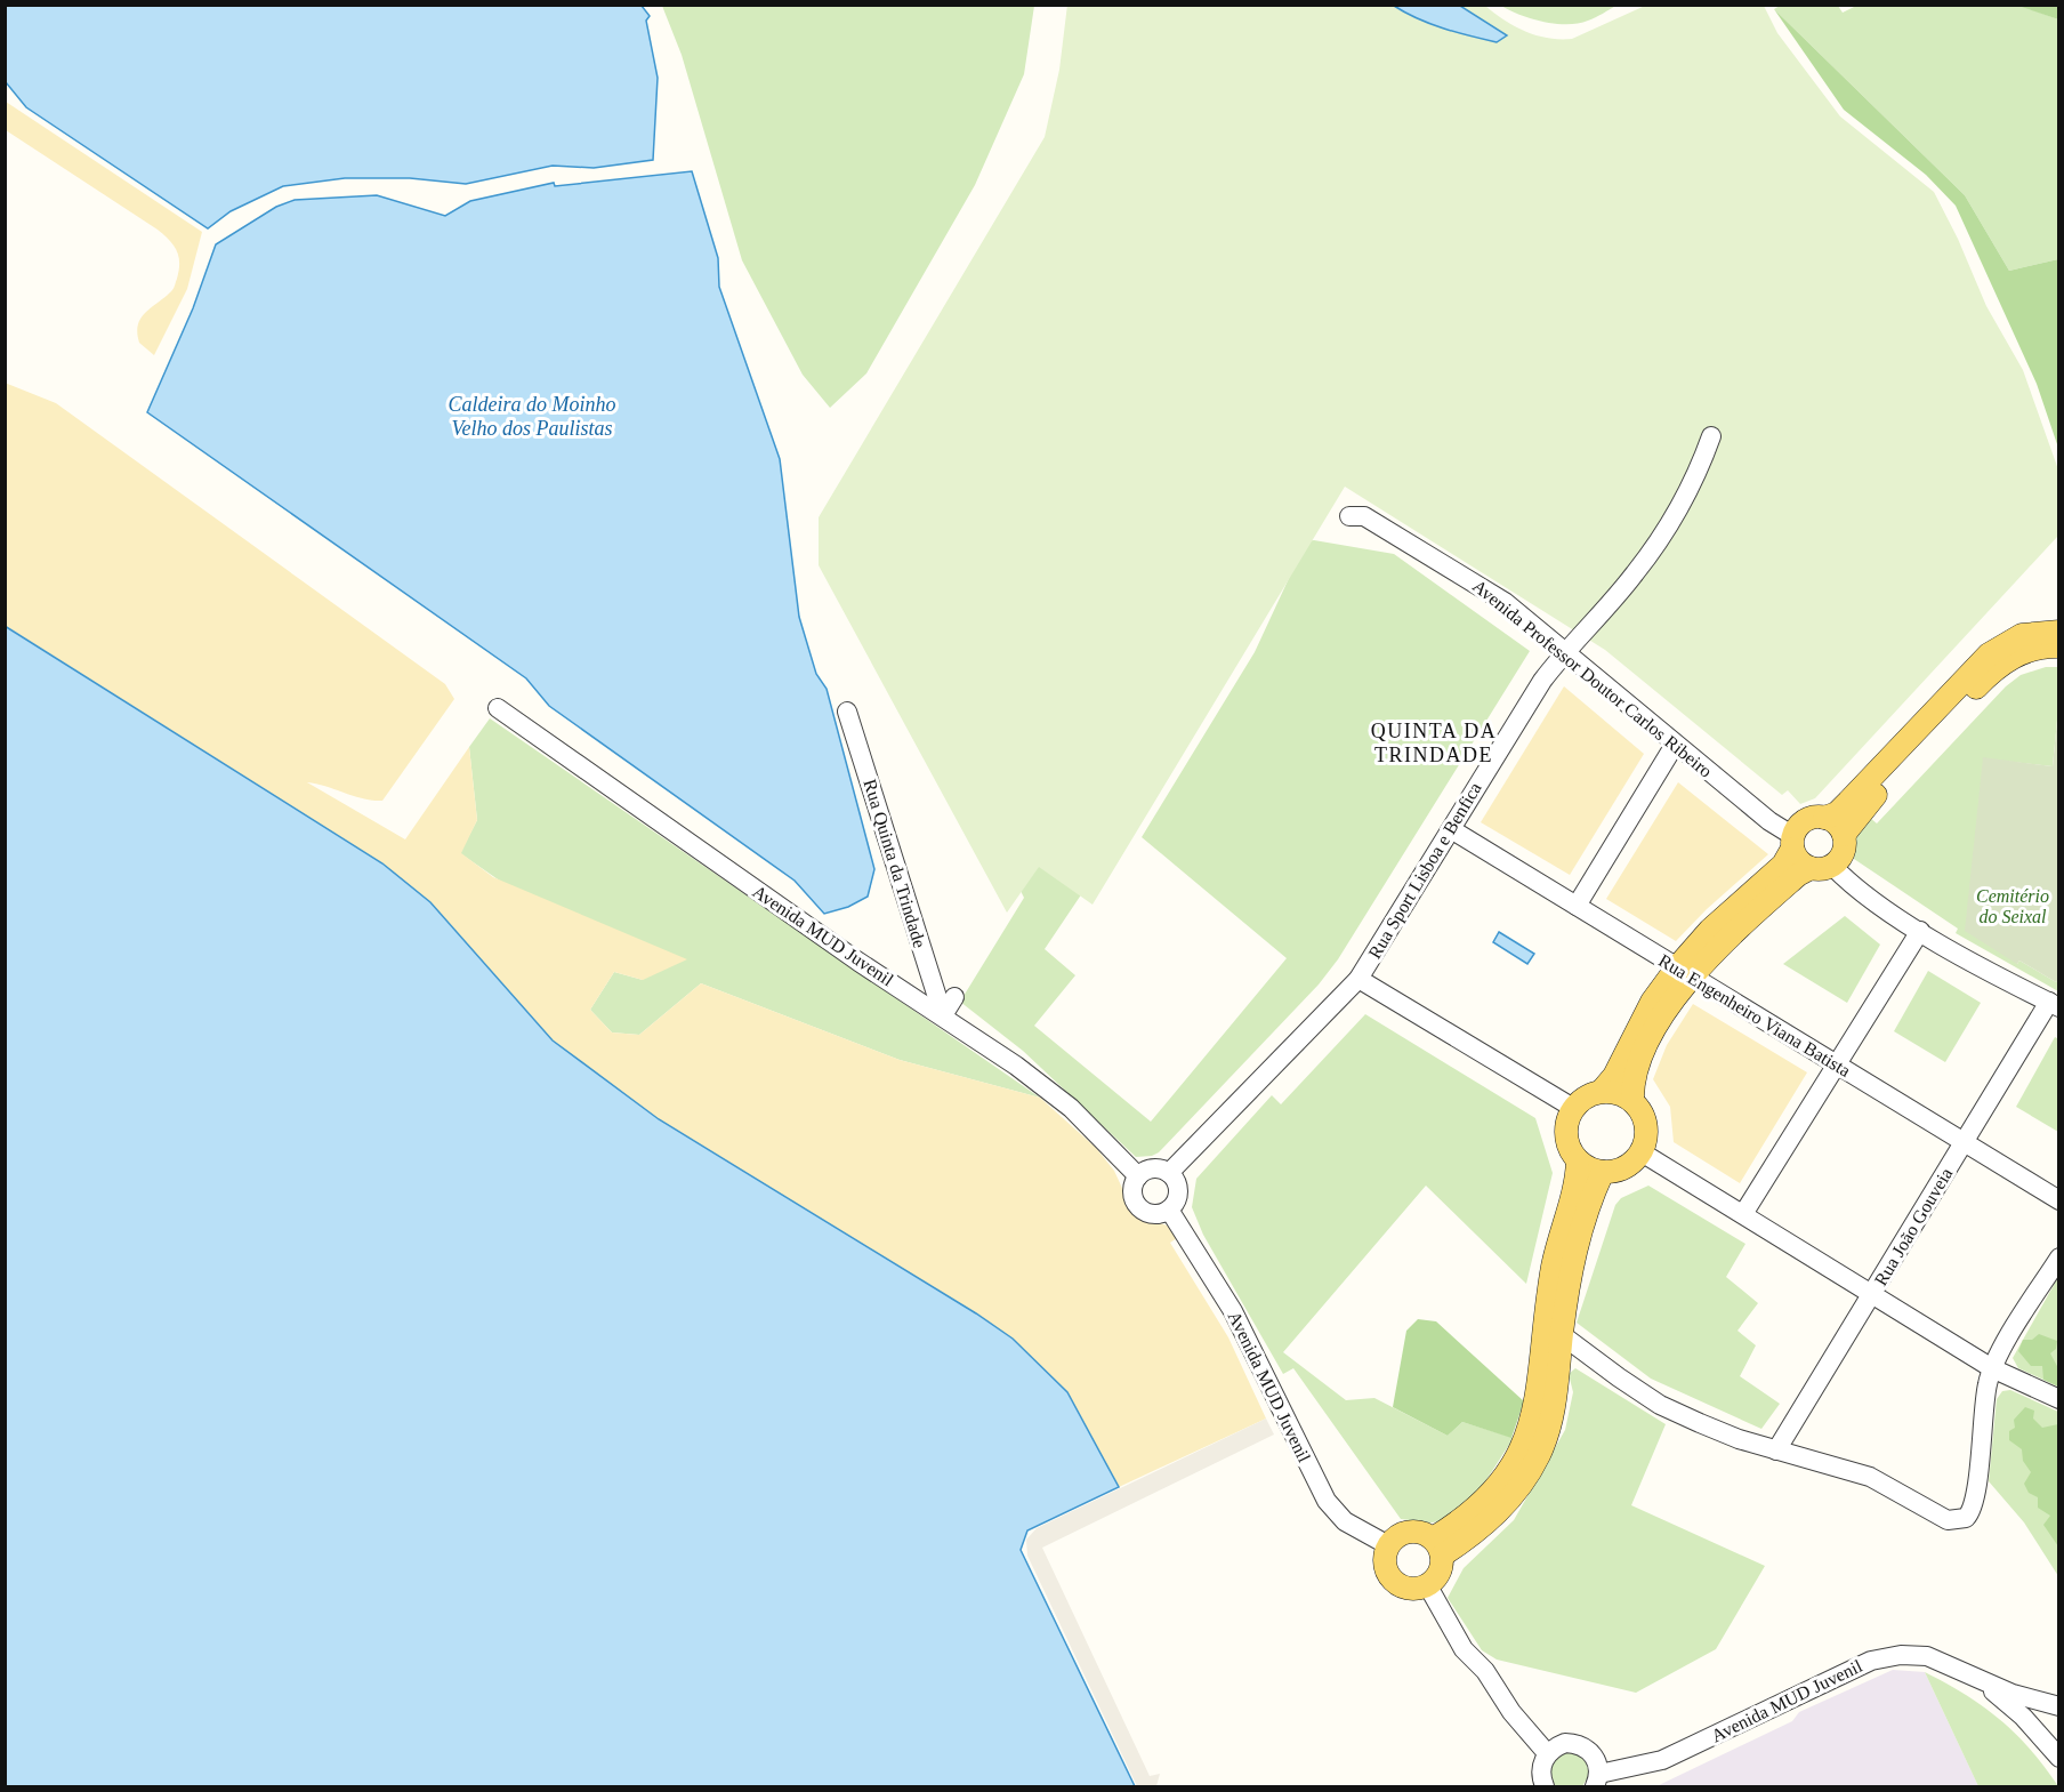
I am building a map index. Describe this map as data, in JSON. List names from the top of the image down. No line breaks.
{"streets":{"street":["Avenida Professor Doutor Carlos Ribeiro","Rua Quinta da Trindade","Rua Sport Lisboa e Benfica","Avenida MUD Juvenil","Rua Engenheiro Viana Batista","Rua João Gouveia"]},"crossings":[["Avenida Professor Doutor Carlos Ribeiro","Rua Sport Lisboa e Benfica"],["Rua Quinta da Trindade","Avenida MUD Juvenil"],["Rua Sport Lisboa e Benfica","Avenida MUD Juvenil"],["Rua Sport Lisboa e Benfica","Rua Engenheiro Viana Batista"],["Rua Engenheiro Viana Batista","Rua João Gouveia"]],"districts":["QUINTA DA TRINDADE"],"water":["Caldeira do Moinho Velho dos Paulistas"],"parks":["Cemitério do Seixal"]}
